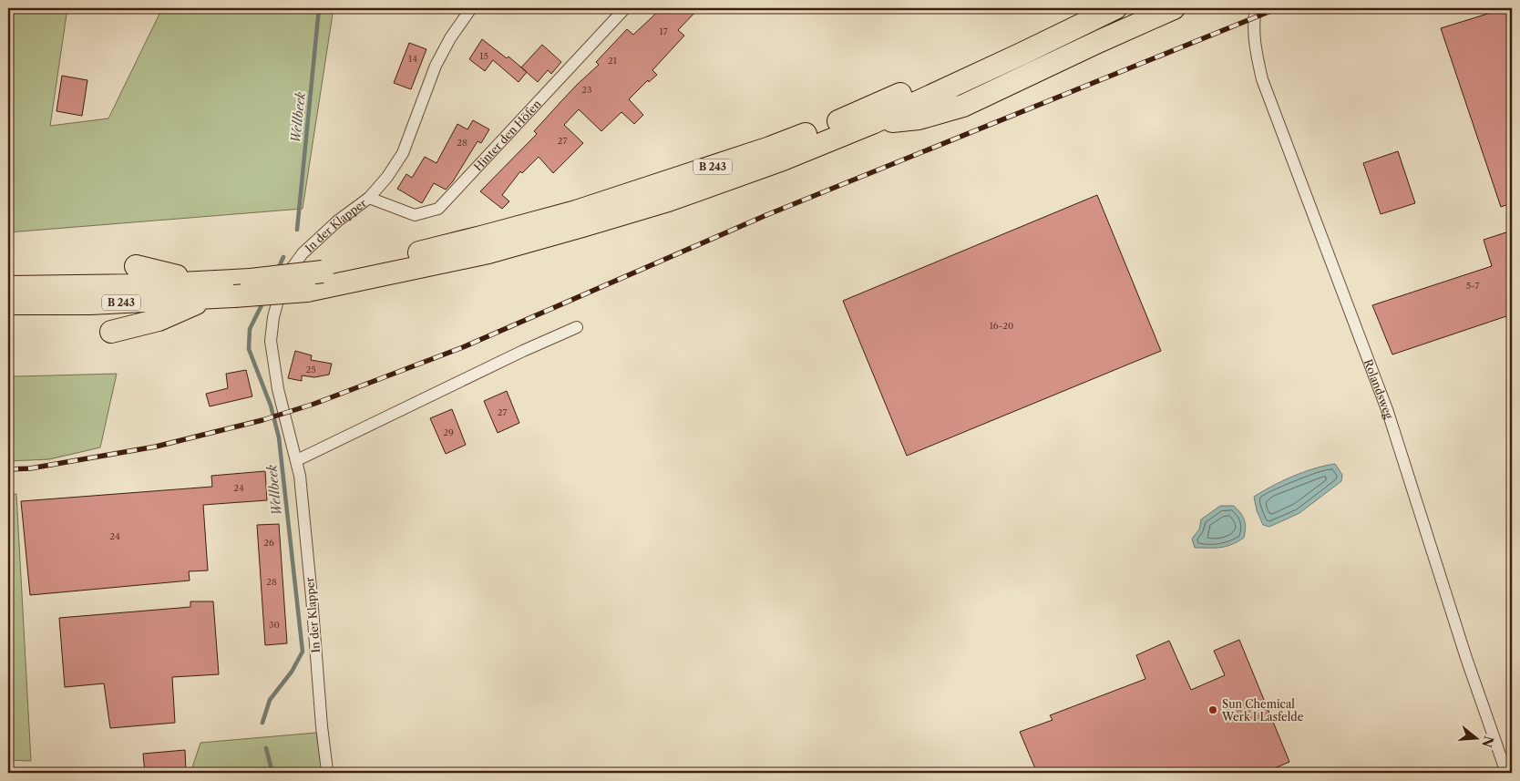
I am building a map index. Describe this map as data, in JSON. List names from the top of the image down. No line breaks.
{"streets":{"highway":["B 243"],"street":["Hinter den Höfen","In der Klapper","Rolandsweg"]},"crossings":[["Hinter den Höfen","In der Klapper"]],"water":["Wellbeek"],"places":["Sun Chemical Werk I Lasfelde"],"house_numbers":["17","15","14","21","23","27","28","5-7","16-20","25","27","29","24","24","26","28","30"],"north":"right"}
